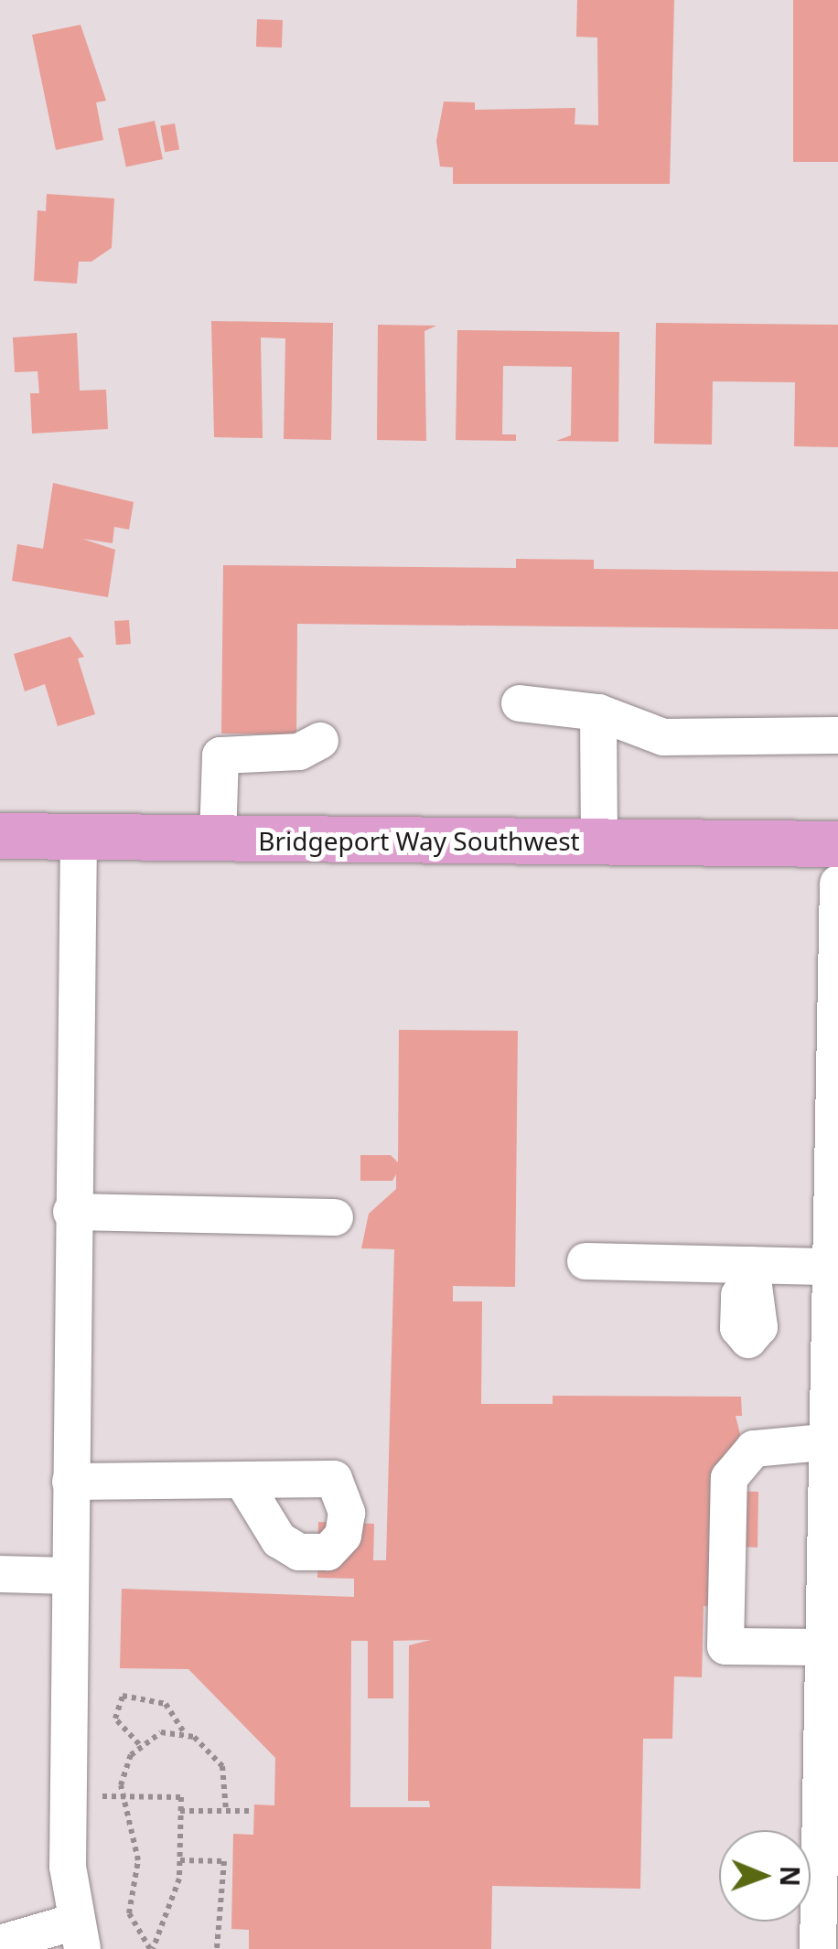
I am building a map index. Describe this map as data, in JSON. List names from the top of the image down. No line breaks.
{"streets":{"main road":["Bridgeport Way Southwest"]},"north":"right"}
